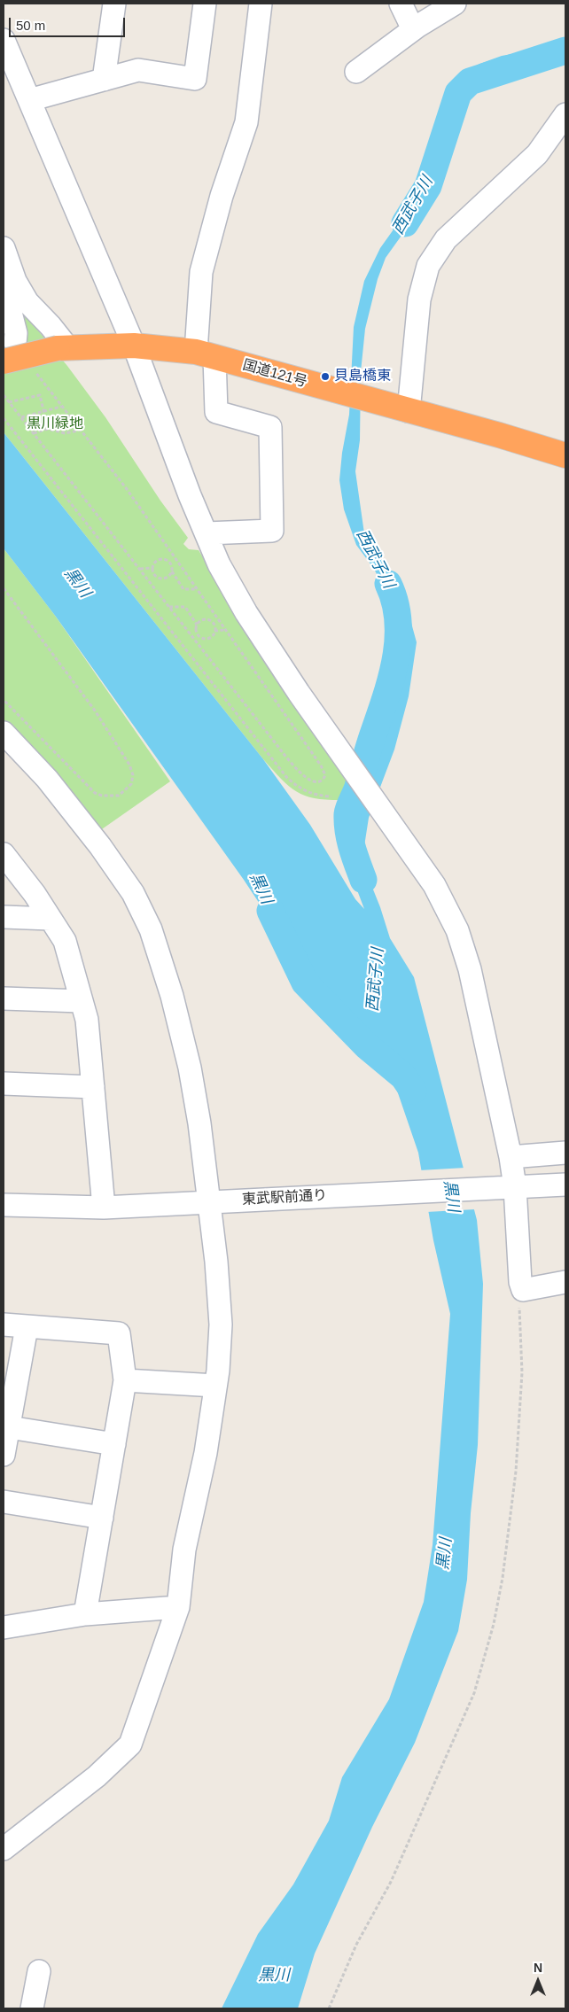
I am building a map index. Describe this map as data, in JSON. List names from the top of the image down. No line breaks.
{"streets":{"highway":["国道121号"],"street":["東武駅前通り"]},"water":["西武子川","黒川"],"parks":["黒川緑地"],"places":["貝島橋東"],"scale_bar":"50 m","north":"top"}
